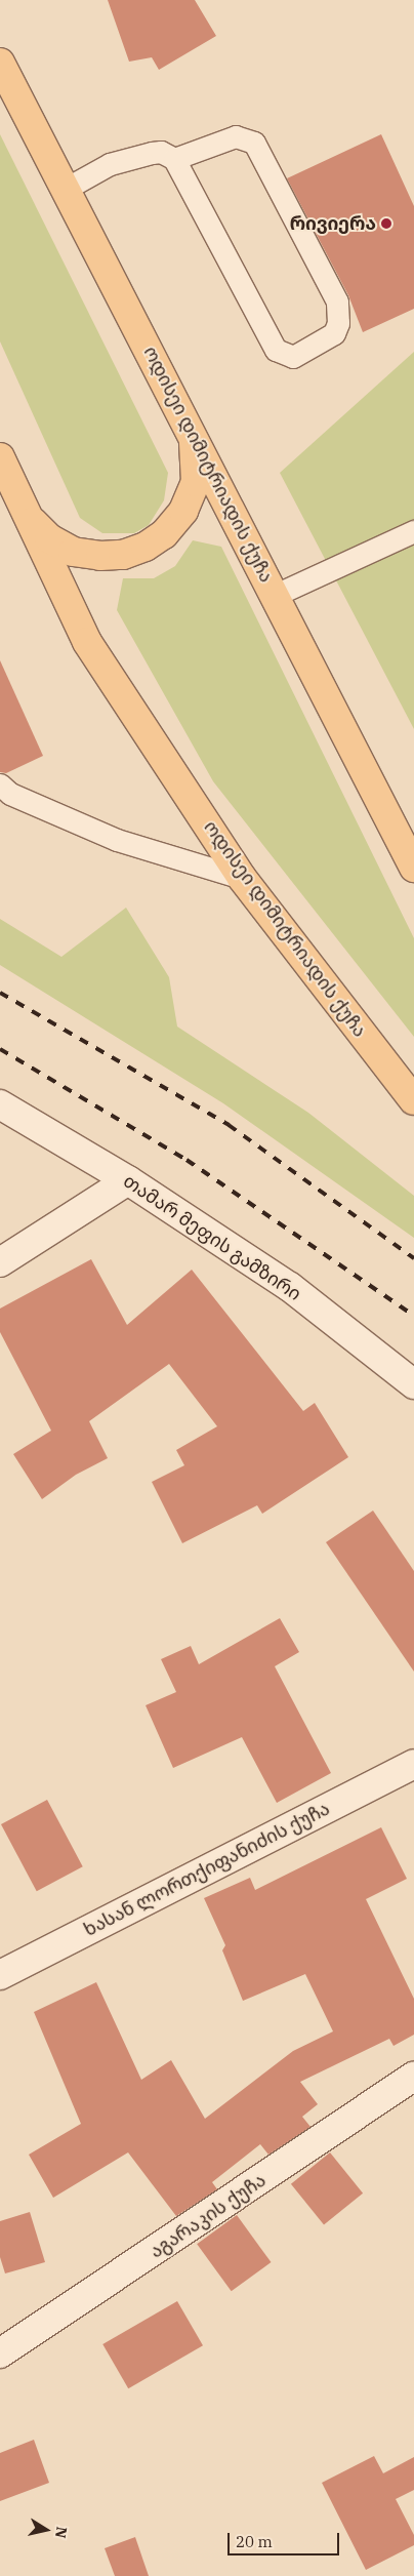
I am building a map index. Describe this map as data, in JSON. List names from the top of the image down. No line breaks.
{"streets":{"main road":["ოდისეი დიმიტრიადის ქუჩა"],"street":["თამარ მეფის გამზირი","ხასან ლორთქიფანიძის ქუჩა","აგარაკის ქუჩა"]},"places":["რივიერა"],"scale_bar":"20 m","north":"right"}
